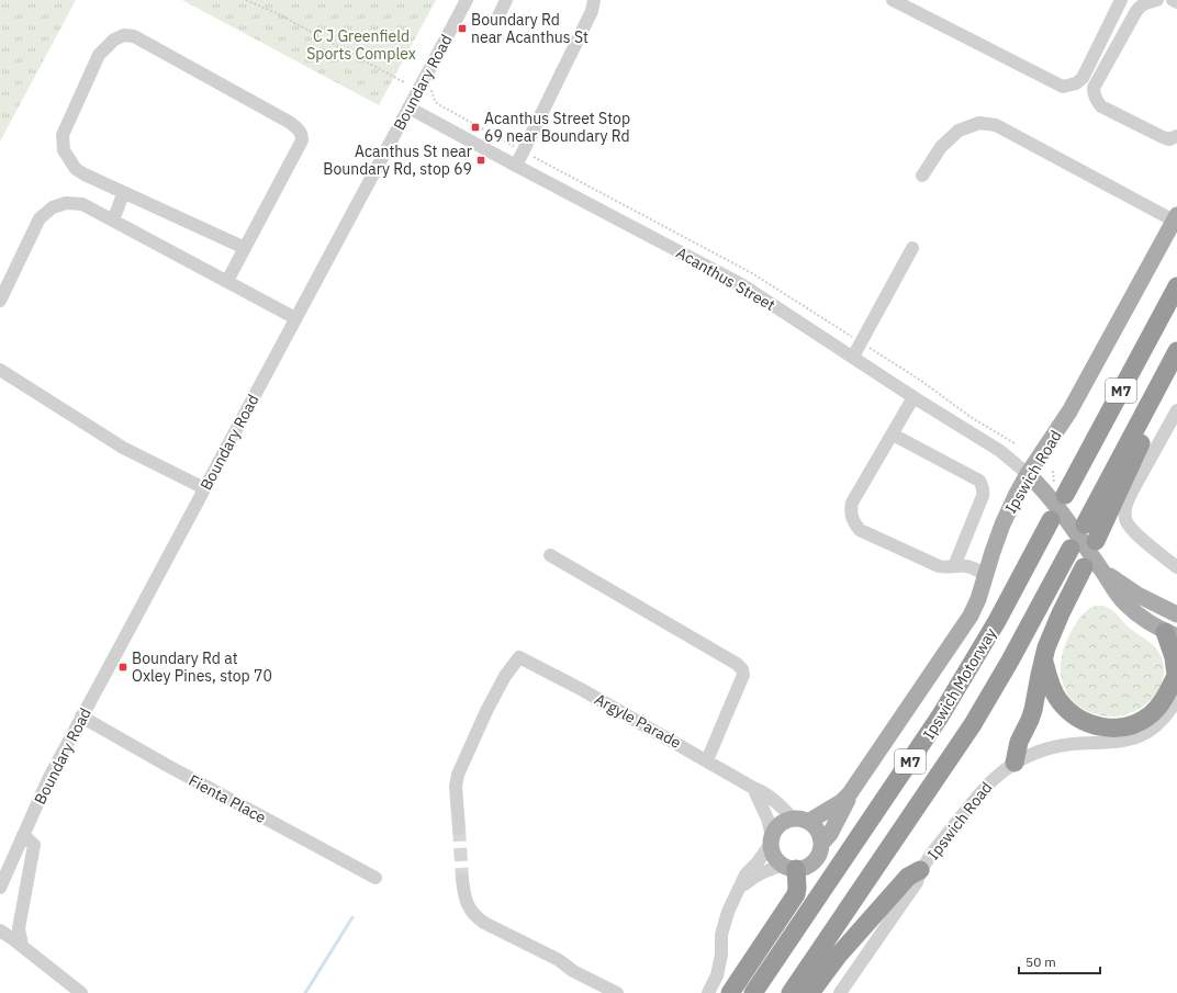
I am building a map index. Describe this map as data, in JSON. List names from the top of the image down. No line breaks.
{"streets":{"highway":["M7","Ipswich Motorway"],"main road":["Ipswich Road"],"street":["Boundary Road","Acanthus Street","Argyle Parade","Fienta Place"]},"crossings":[["Boundary Road","Acanthus Street"],["Boundary Road","Fienta Place"],["Acanthus Street","Ipswich Road"],["Ipswich Road","Argyle Parade"]],"parks":["C J Greenfield Sports Complex"],"places":{"transit":["Boundary Rd near Acanthus St","Acanthus Street Stop 69 near Boundary Rd","Acanthus St near Boundary Rd, stop 69","Boundary Rd at Oxley Pines, stop 70"]},"scale_bar":"50 m"}
